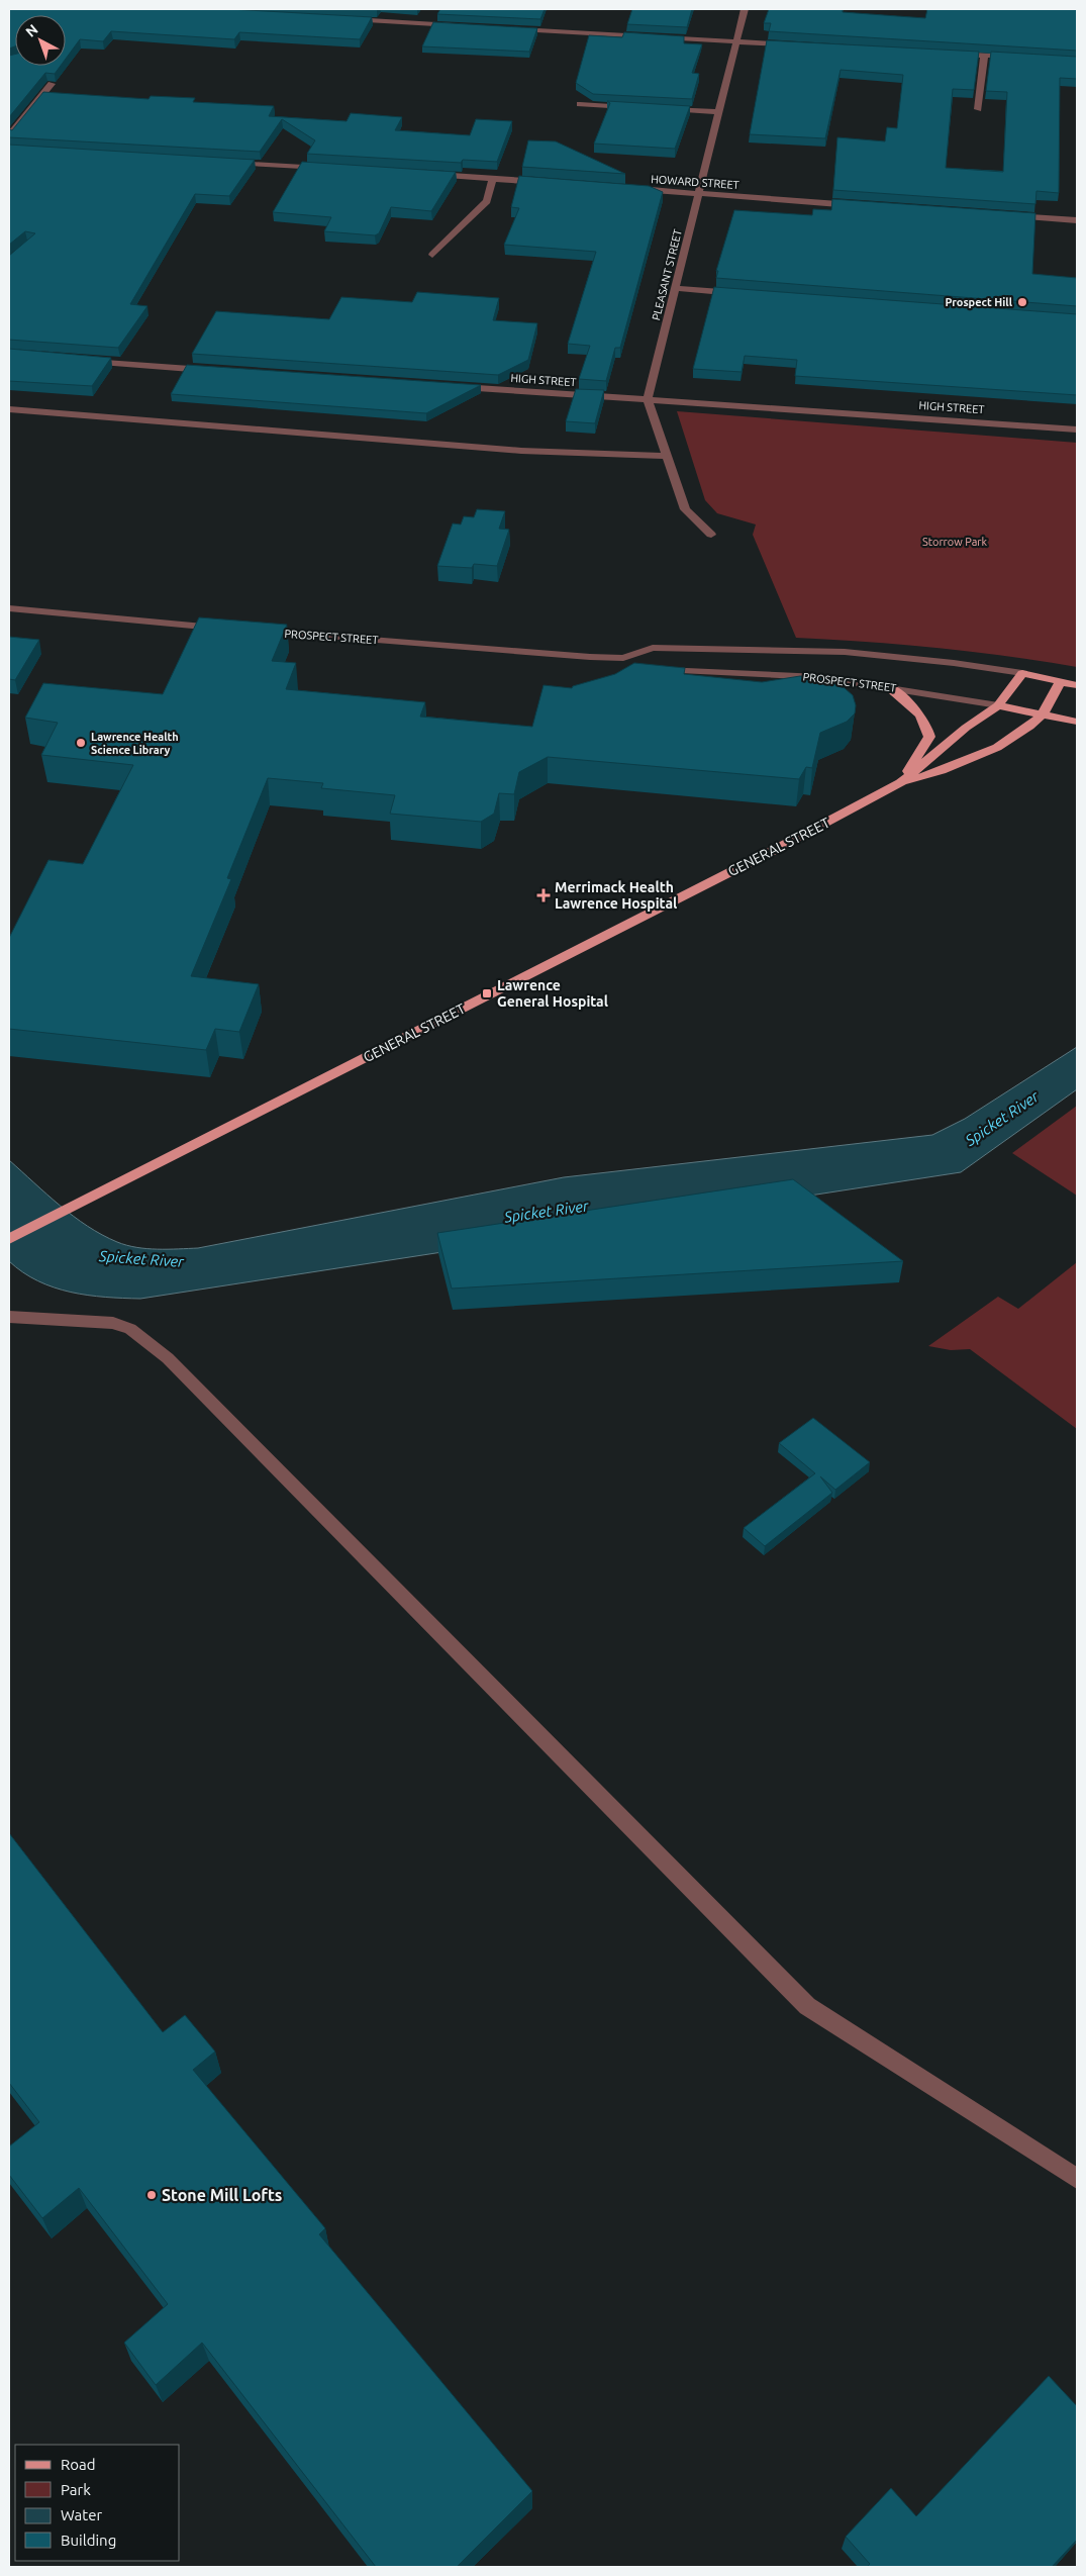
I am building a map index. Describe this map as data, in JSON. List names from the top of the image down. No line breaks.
{"streets":{"main road":["PROSPECT STREET","GENERAL STREET"],"street":["HOWARD STREET","PLEASANT STREET","HIGH STREET"]},"crossings":[["HOWARD STREET","PLEASANT STREET"],["PLEASANT STREET","HIGH STREET"],["PROSPECT STREET","GENERAL STREET"]],"water":["Spicket River"],"parks":["Storrow Park"],"places":{"other":["Prospect Hill","Lawrence Health Science Library","Stone Mill Lofts"],"health":["Merrimack Health Lawrence Hospital"],"transit":["Lawrence General Hospital"]},"legend":["Road","Park","Water","Building"],"north":"top left"}
